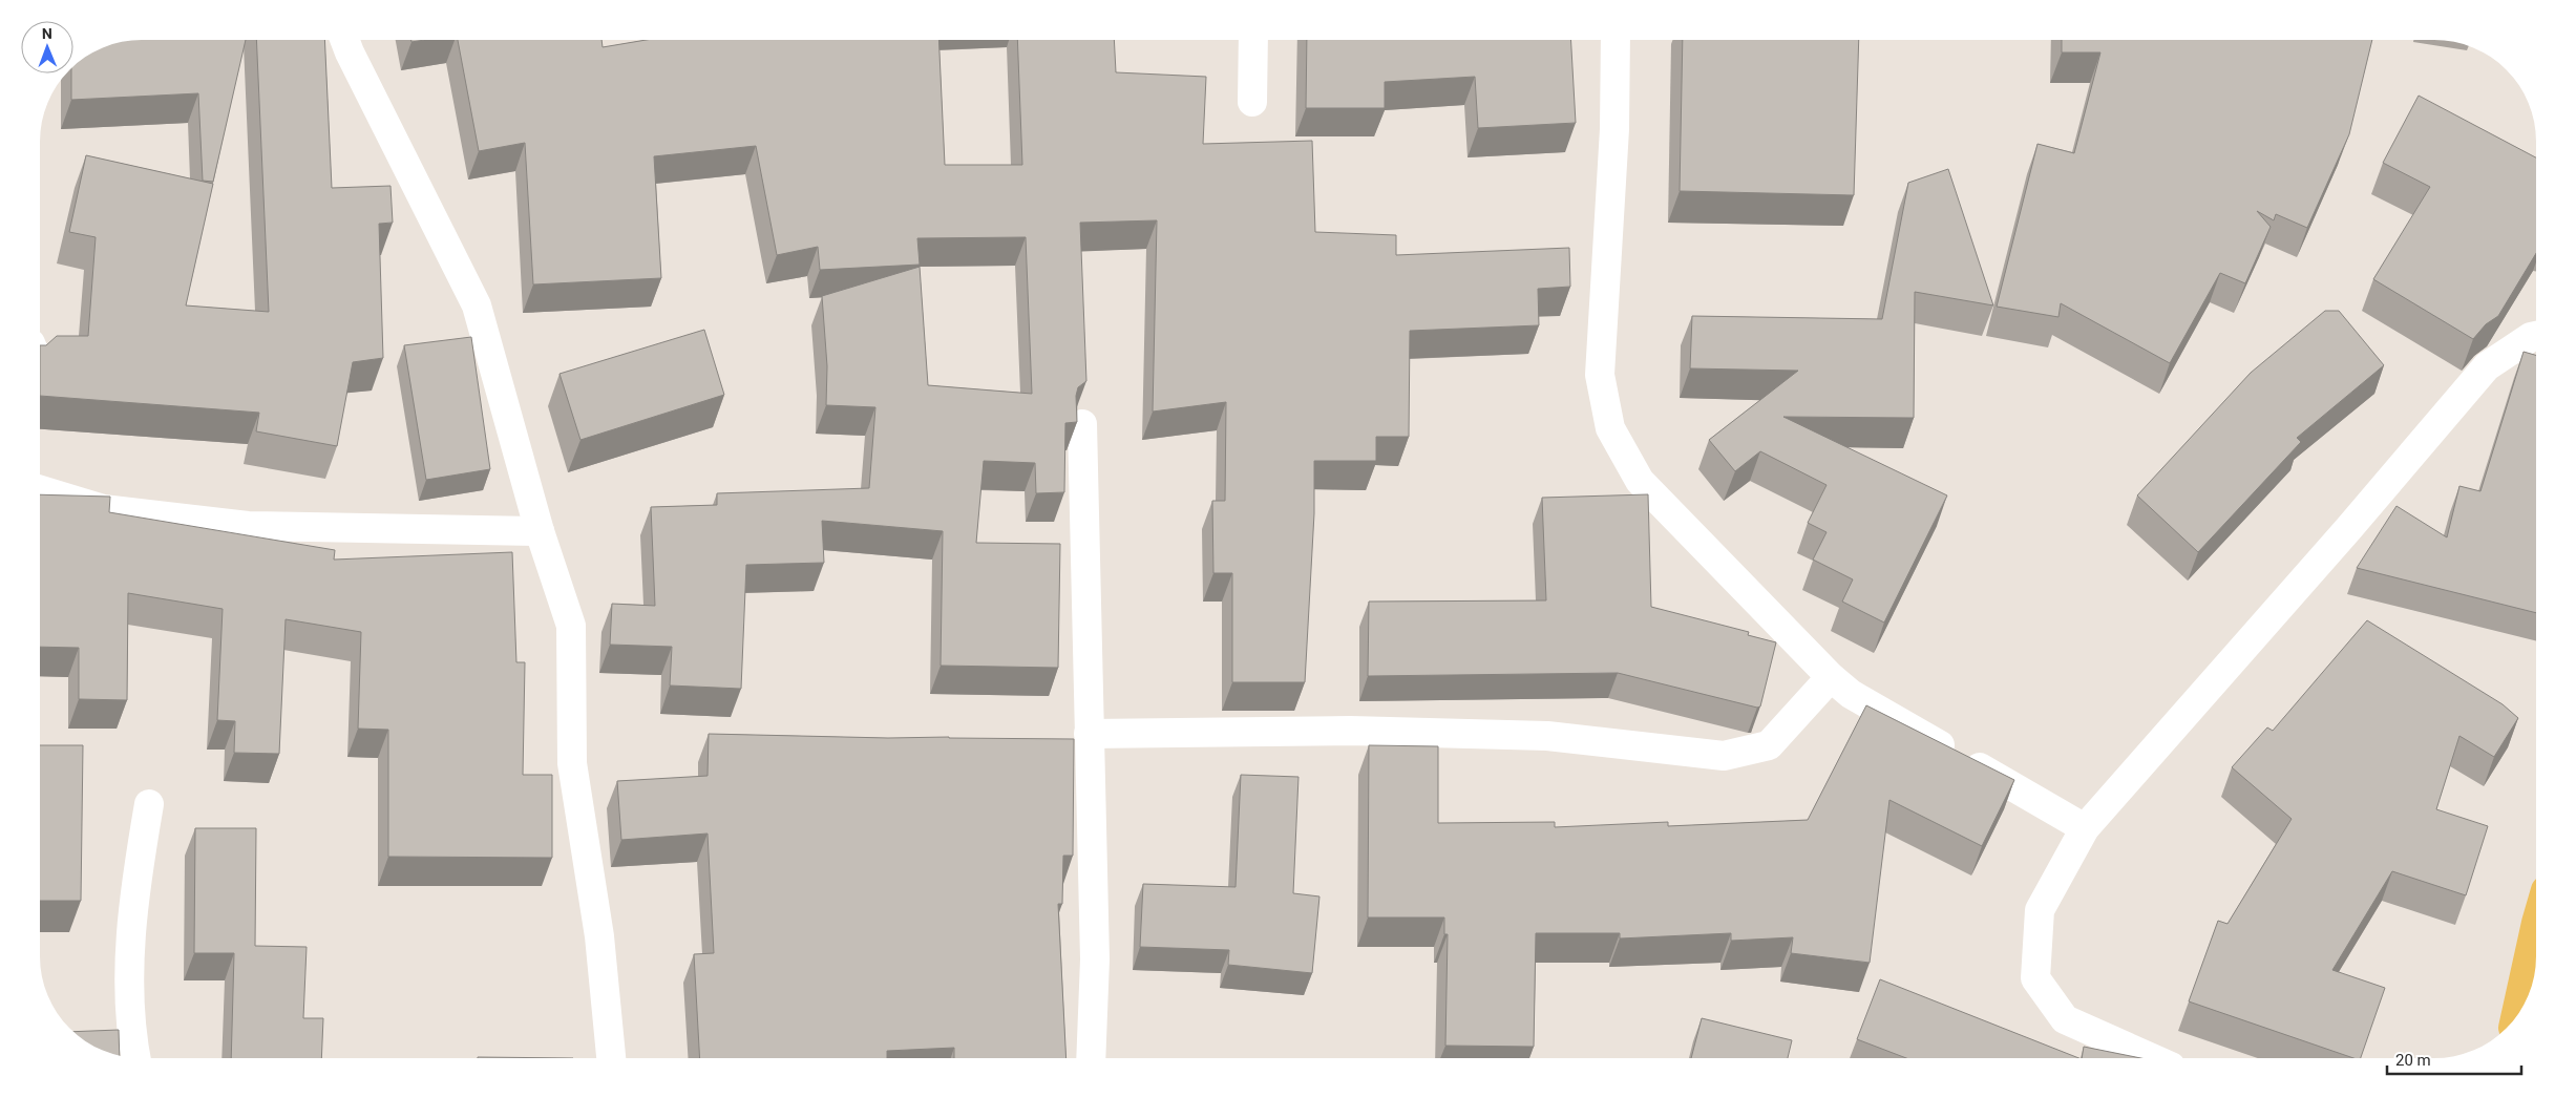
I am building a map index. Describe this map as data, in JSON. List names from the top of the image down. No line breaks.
{"scale_bar":"20 m","north":"top"}
